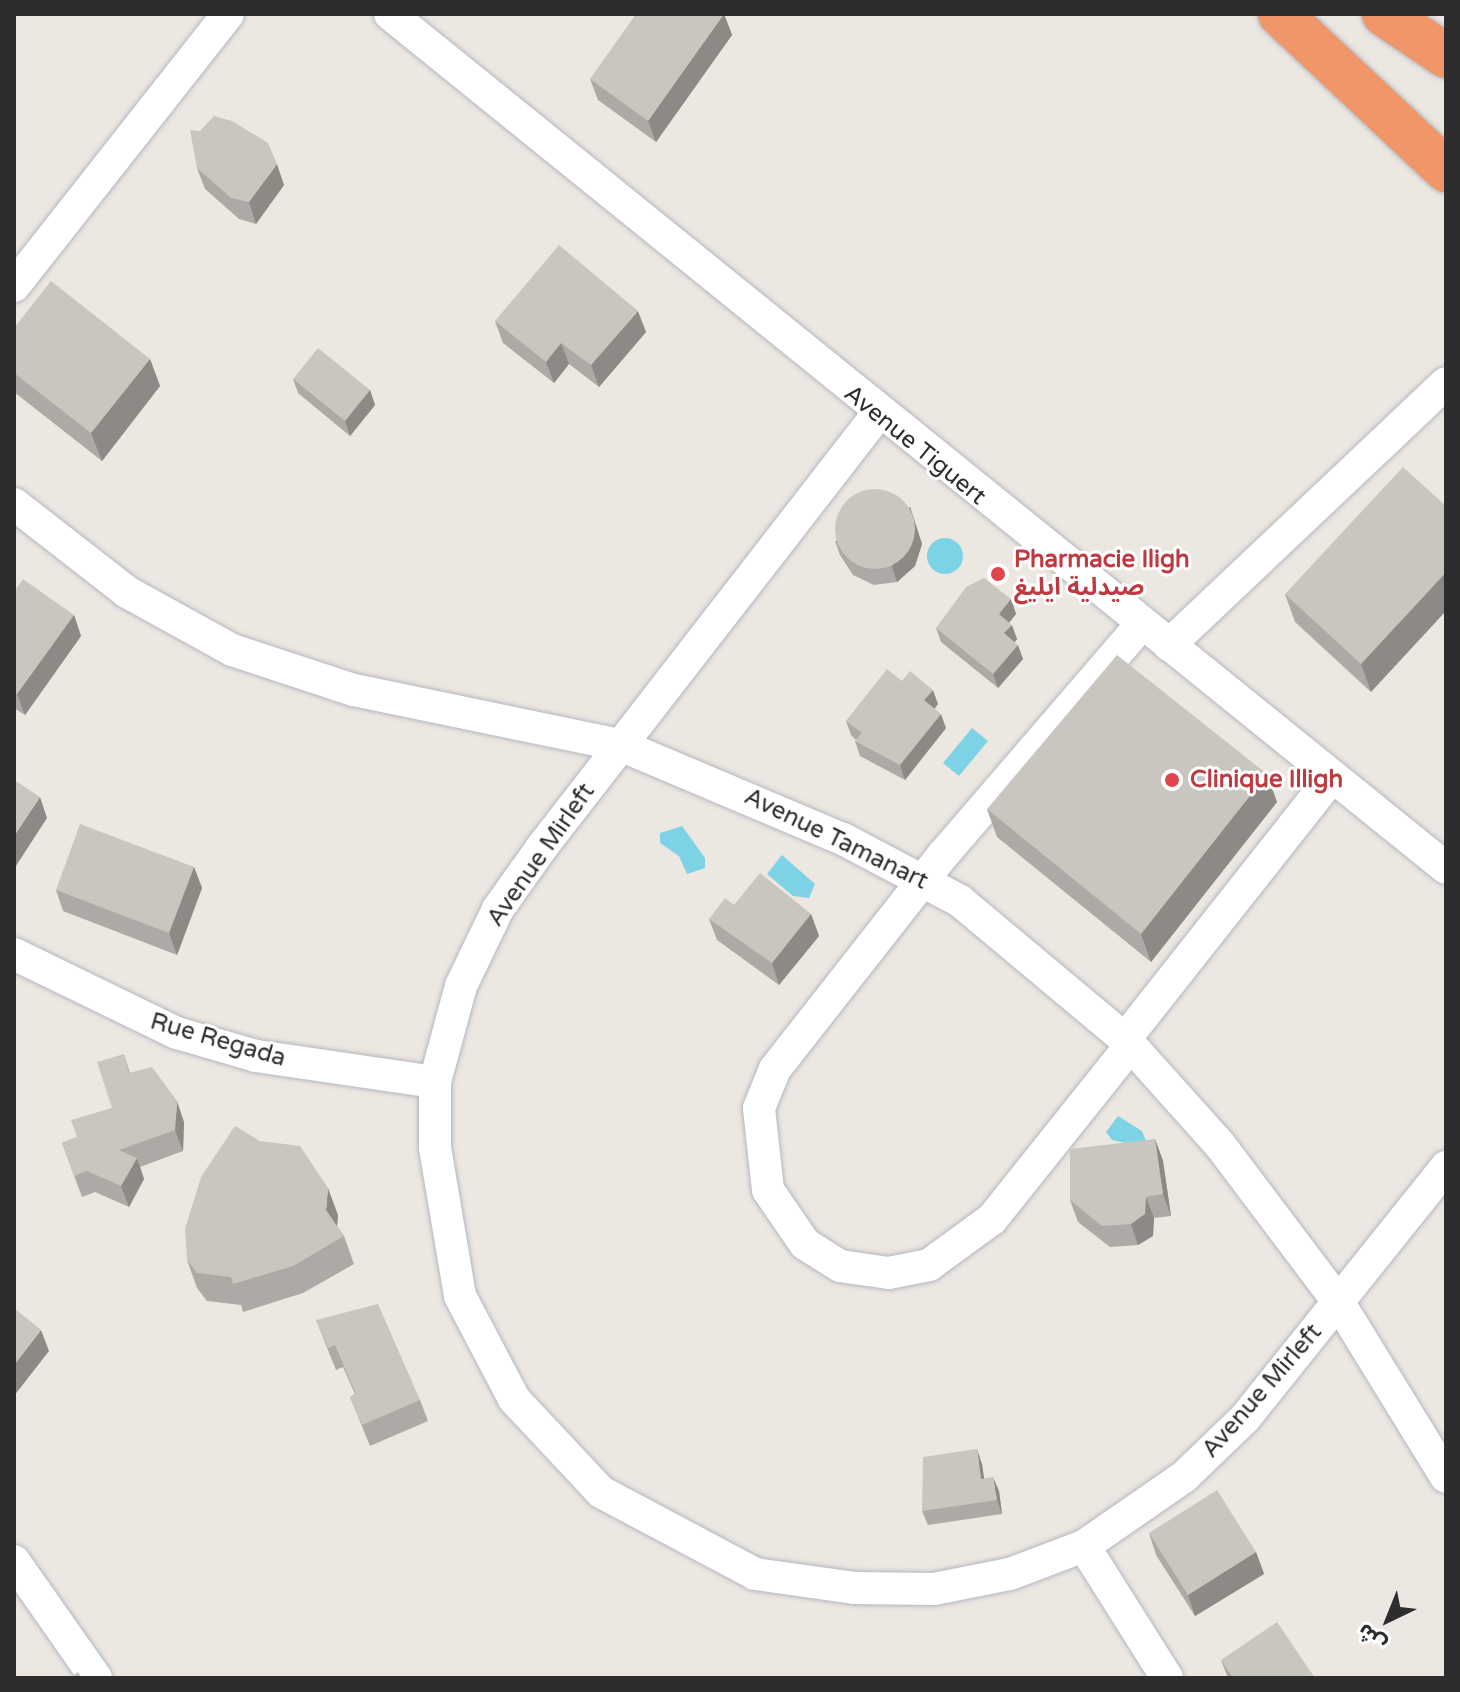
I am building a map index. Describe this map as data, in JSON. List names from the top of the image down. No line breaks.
{"streets":{"street":["Avenue Tiguert","Avenue Tamanart","Avenue Mirleft","Rue Regada"]},"crossings":[["Avenue Tiguert","Avenue Mirleft"],["Avenue Tamanart","Avenue Mirleft"],["Avenue Mirleft","Rue Regada"]],"places":["Pharmacie Iligh صيدلية ايليغ","Clinique Illigh"],"north":"bottom left"}
